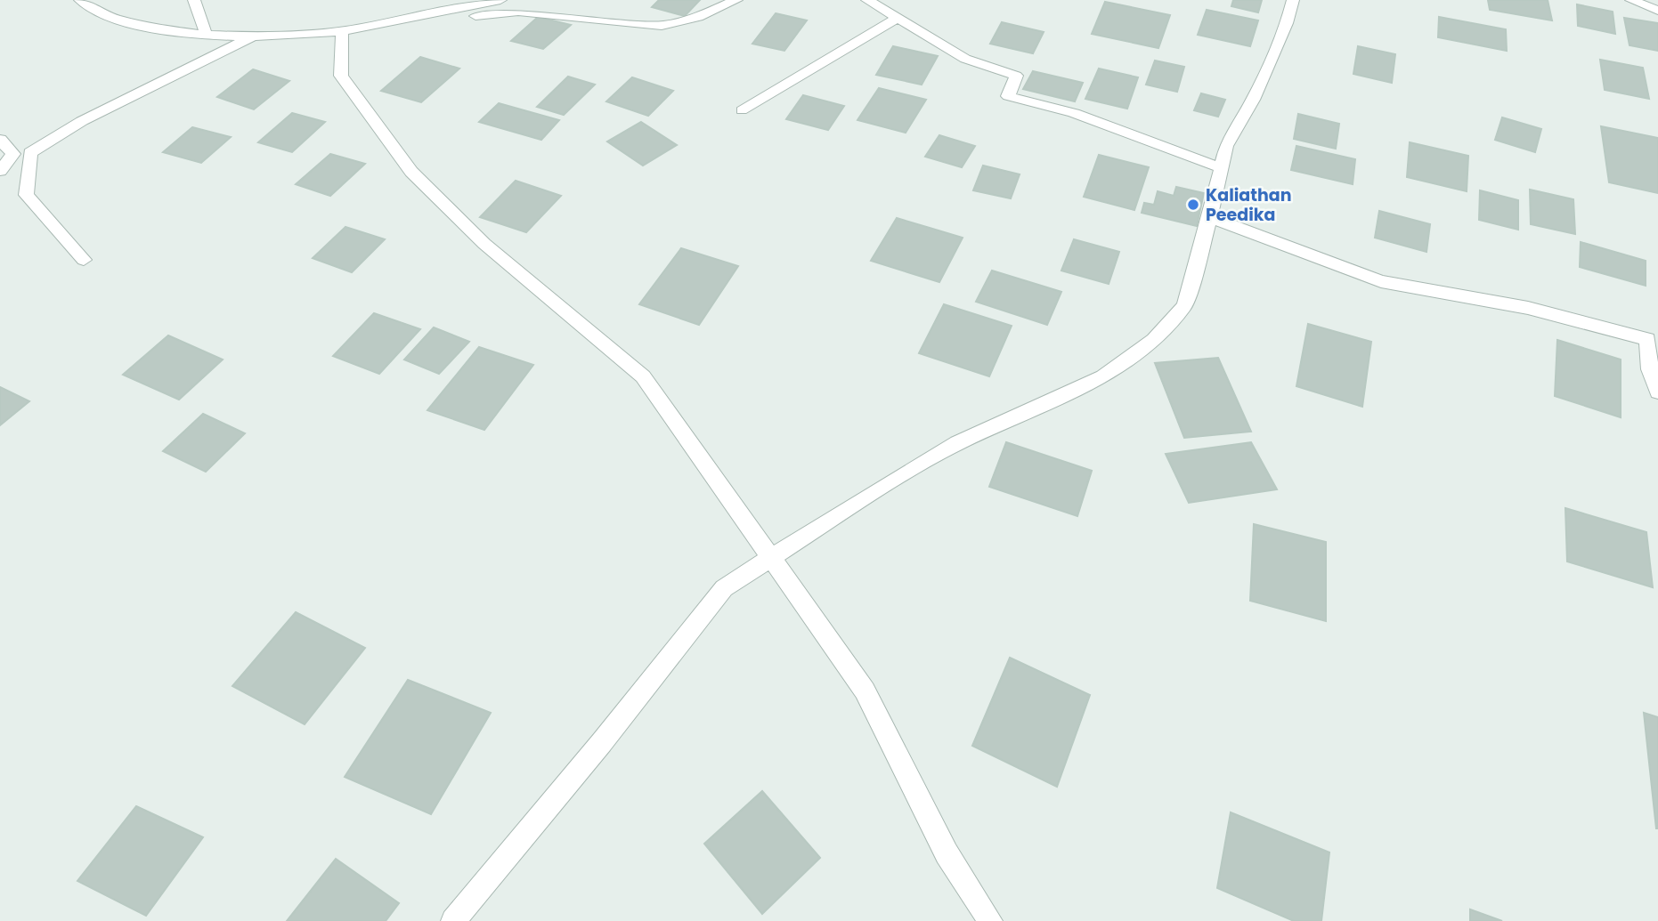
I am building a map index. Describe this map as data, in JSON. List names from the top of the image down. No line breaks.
{"places":["Kaliathan Peedika"]}
